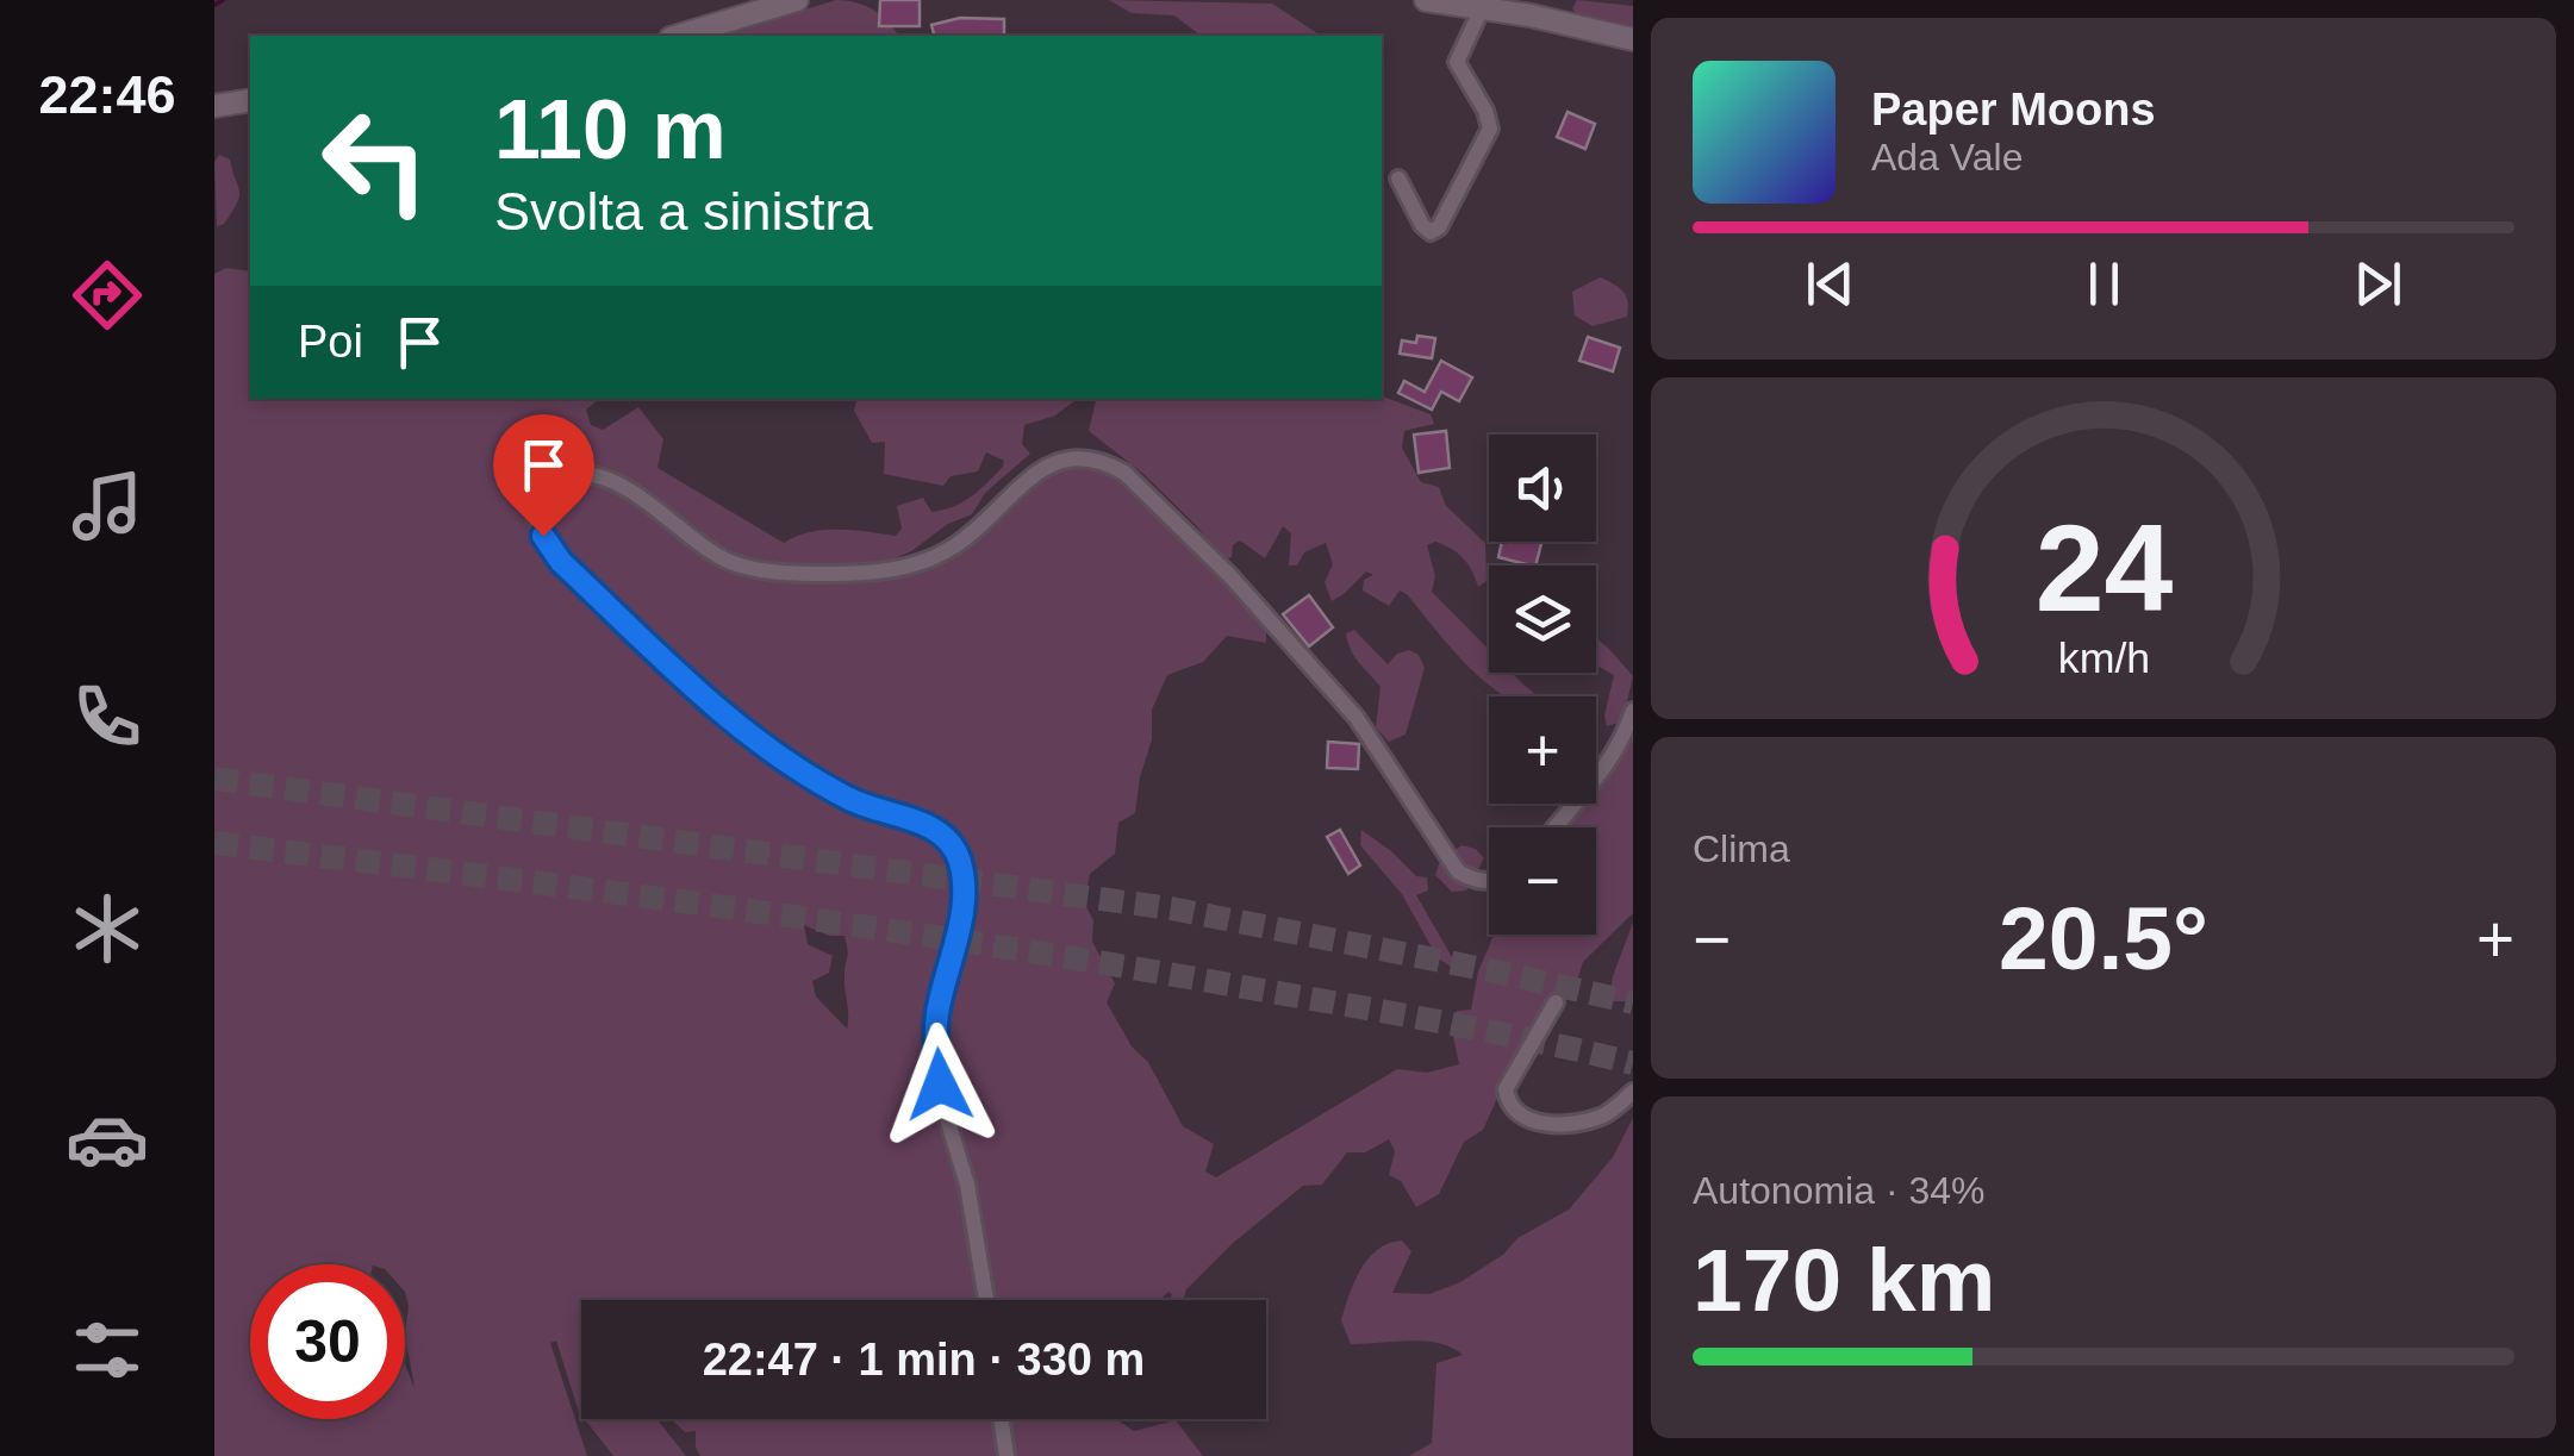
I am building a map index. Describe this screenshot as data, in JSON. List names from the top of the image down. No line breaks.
{"page":{"tabs":"22:46","turn":["110 m","Svolta a sinistra"],"song":["Paper Moons","Ada Vale"],"then":"Poi","map_buttons":["+","−"],"tile":["Clima",["Autonomia · 34%","170 km"]],"heat":["−","20.5°","+"],"limit":"30","trip":"22:47 · 1 min · 330 m","gauge":["24","km/h"]}}
